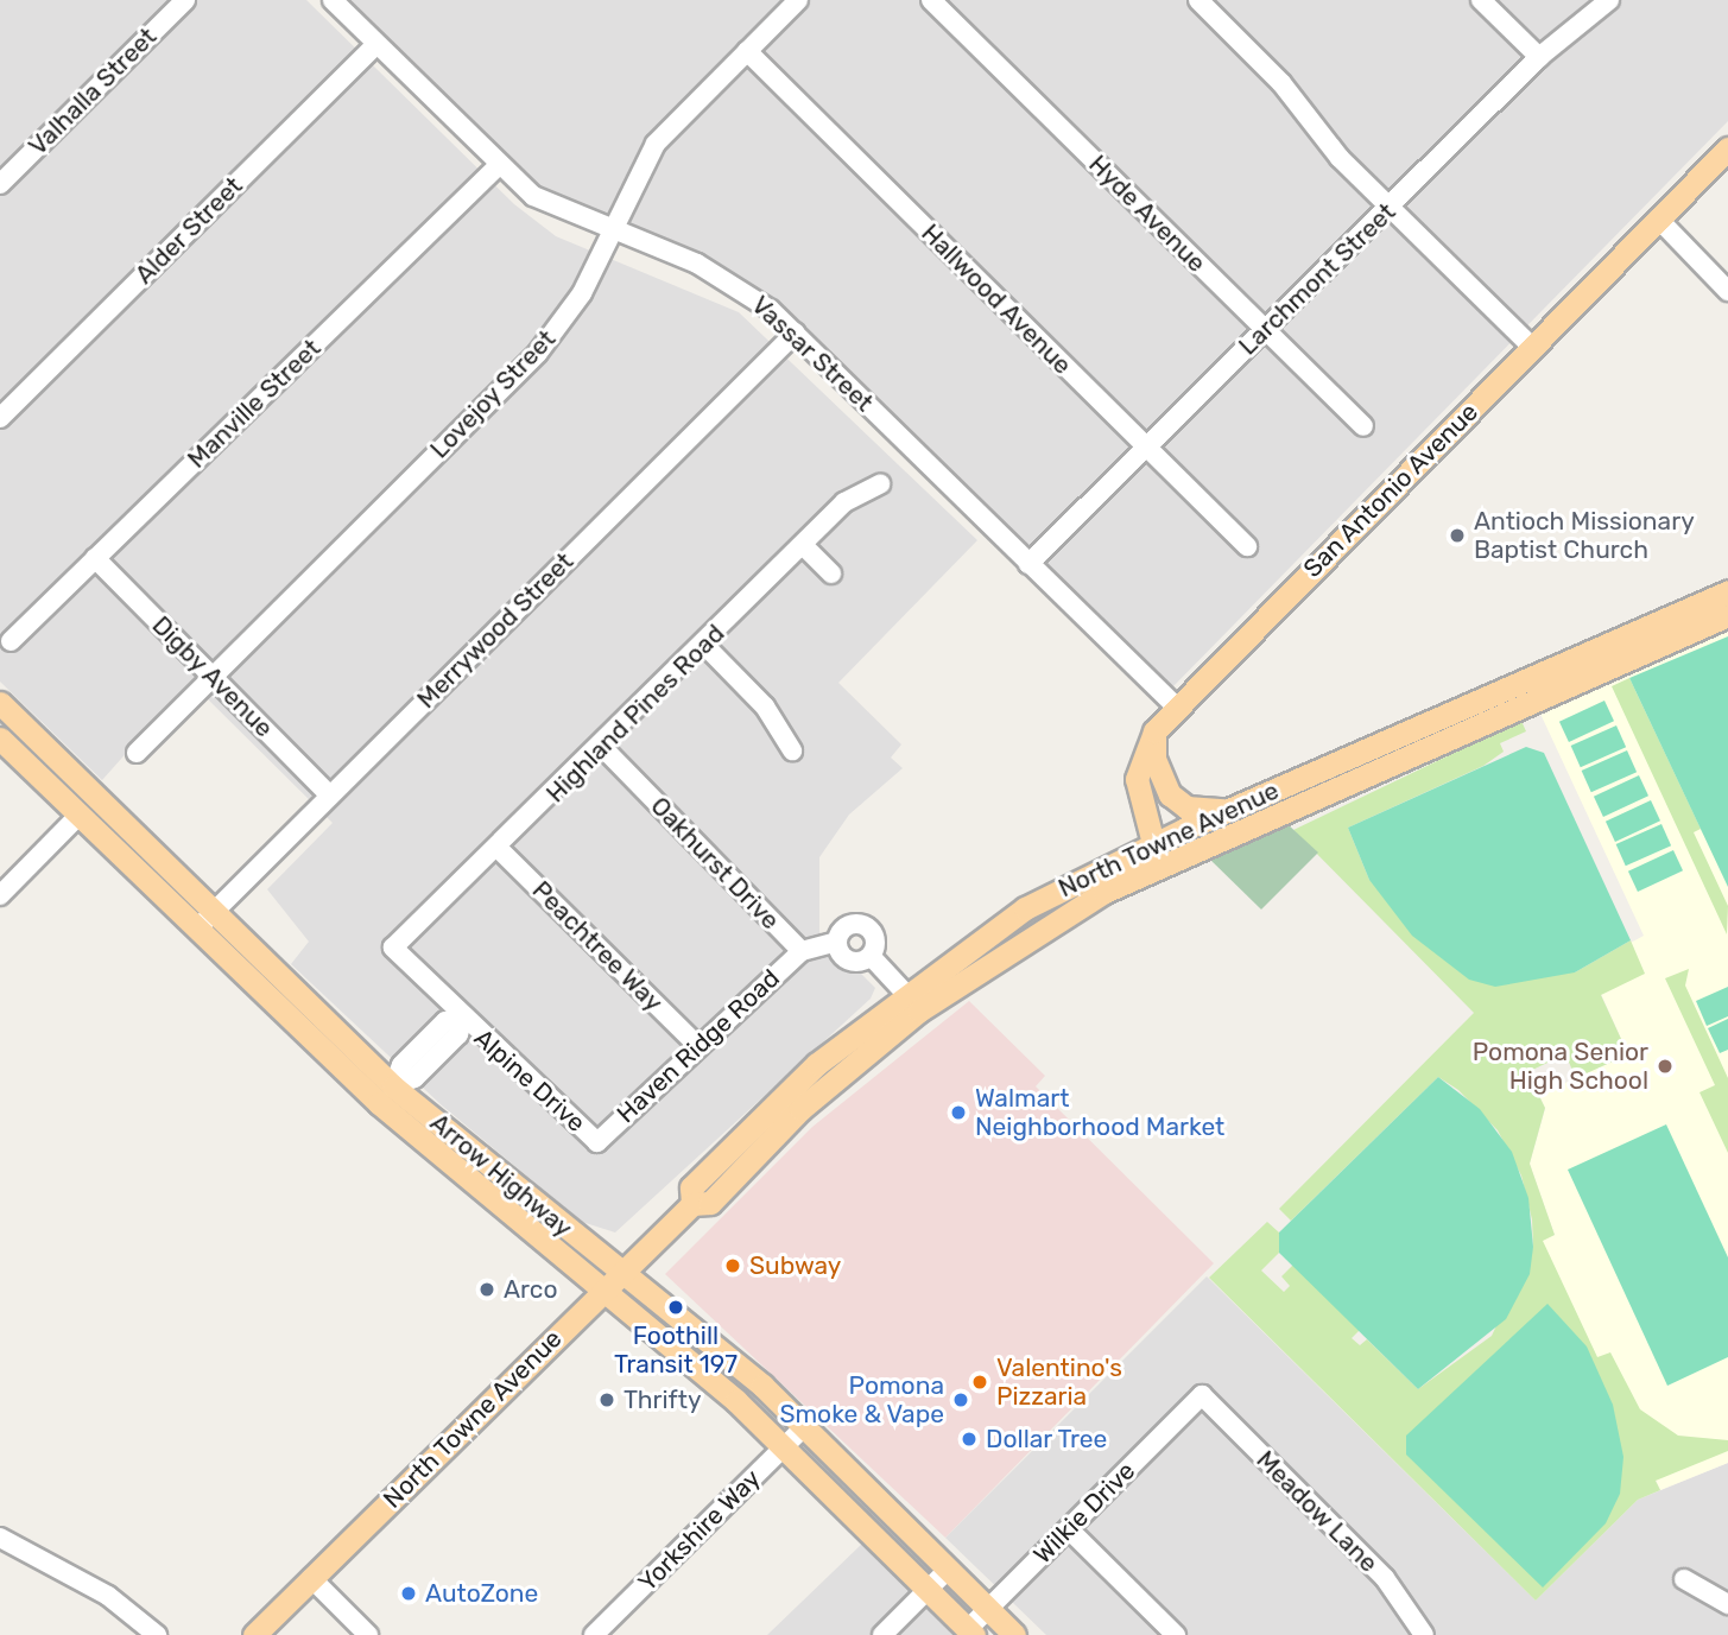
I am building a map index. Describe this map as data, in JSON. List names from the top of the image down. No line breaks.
{"streets":{"main road":["San Antonio Avenue","North Towne Avenue","Arrow Highway"],"street":["Valhalla Street","Hyde Avenue","Alder Street","Larchmont Street","Hallwood Avenue","Vassar Street","Lovejoy Street","Manville Street","Merrywood Street","Digby Avenue","Highland Pines Road","Oakhurst Drive","Peachtree Way","Haven Ridge Road","Alpine Drive","Meadow Lane","Wilkie Drive","Yorkshire Way"]},"crossings":[["Hyde Avenue","Larchmont Street"],["Alder Street","Vassar Street"],["Larchmont Street","Hallwood Avenue"],["Larchmont Street","Vassar Street"],["Hallwood Avenue","Lovejoy Street"],["Vassar Street","Lovejoy Street"],["Vassar Street","Manville Street"],["Vassar Street","San Antonio Avenue"],["Vassar Street","Merrywood Street"],["Lovejoy Street","Digby Avenue"],["Manville Street","Digby Avenue"],["San Antonio Avenue","North Towne Avenue"],["Merrywood Street","Digby Avenue"],["Merrywood Street","Arrow Highway"],["Highland Pines Road","Oakhurst Drive"],["Highland Pines Road","Peachtree Way"],["Highland Pines Road","Alpine Drive"],["North Towne Avenue","Oakhurst Drive"],["North Towne Avenue","Arrow Highway"],["Oakhurst Drive","Haven Ridge Road"],["Peachtree Way","Haven Ridge Road"],["Haven Ridge Road","Alpine Drive"],["Alpine Drive","Arrow Highway"],["Arrow Highway","Wilkie Drive"],["Arrow Highway","Yorkshire Way"],["Meadow Lane","Wilkie Drive"]],"places":["Antioch Missionary Baptist Church","Pomona Senior High School","Walmart Neighborhood Market","Subway","Arco","Foothill Transit 197","Valentino's Pizzaria","Thrifty","Pomona Smoke & Vape","Dollar Tree","AutoZone"]}
